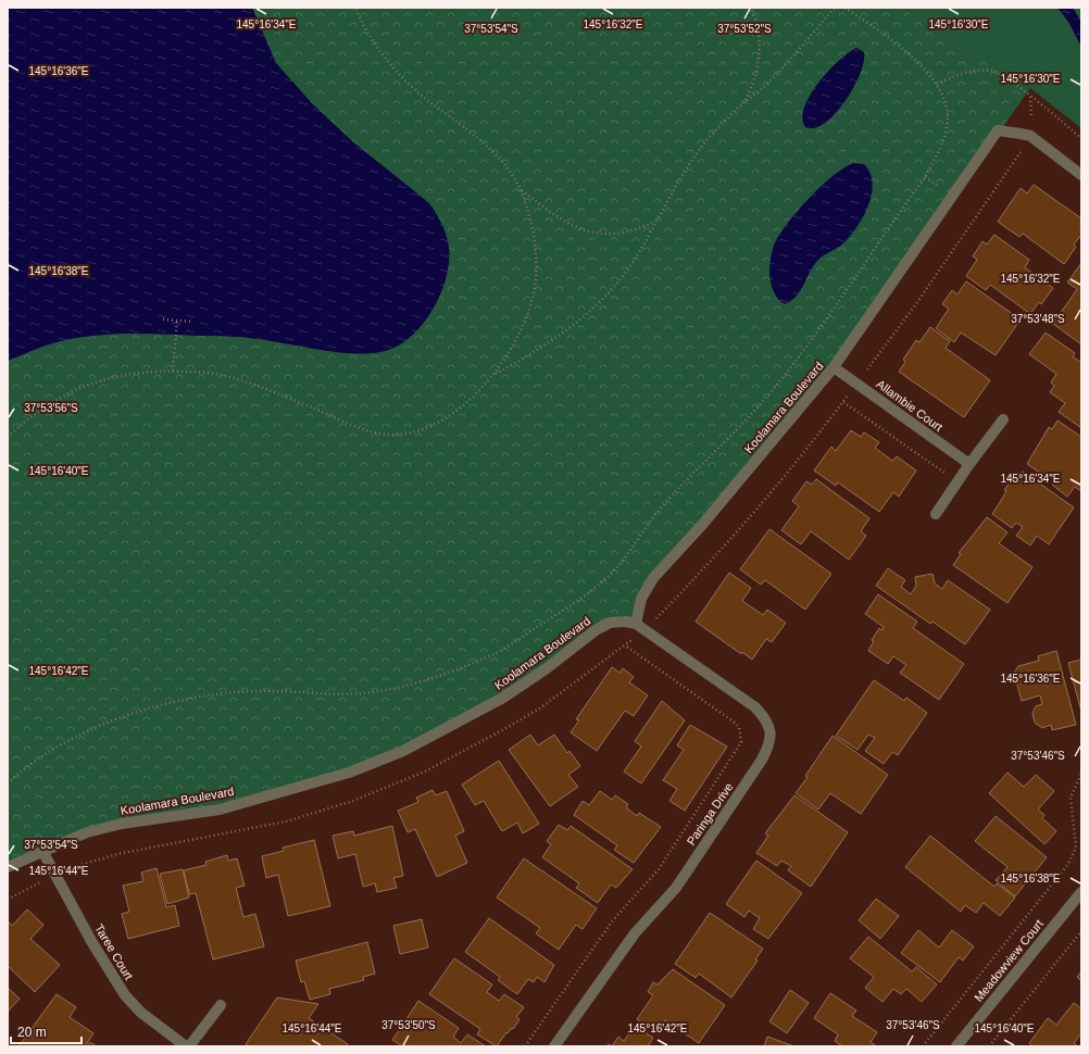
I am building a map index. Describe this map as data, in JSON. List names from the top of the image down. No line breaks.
{"streets":{"street":["Allambie Court","Koolamara Boulevard","Paringa Drive","Taree Court","Meadowview Court"]},"crossings":[["Allambie Court","Koolamara Boulevard"],["Koolamara Boulevard","Paringa Drive"],["Koolamara Boulevard","Taree Court"]],"scale_bar":"20 m","coordinates":["145°16'34\"E","145°16'30\"E","145°16'32\"E","37°53'54\"S","37°53'52\"S","145°16'36\"E","145°16'38\"E","37°53'48\"S","37°53'56\"S","145°16'40\"E","145°16'42\"E","37°53'46\"S","145°16'44\"E","37°53'50\"S"]}
